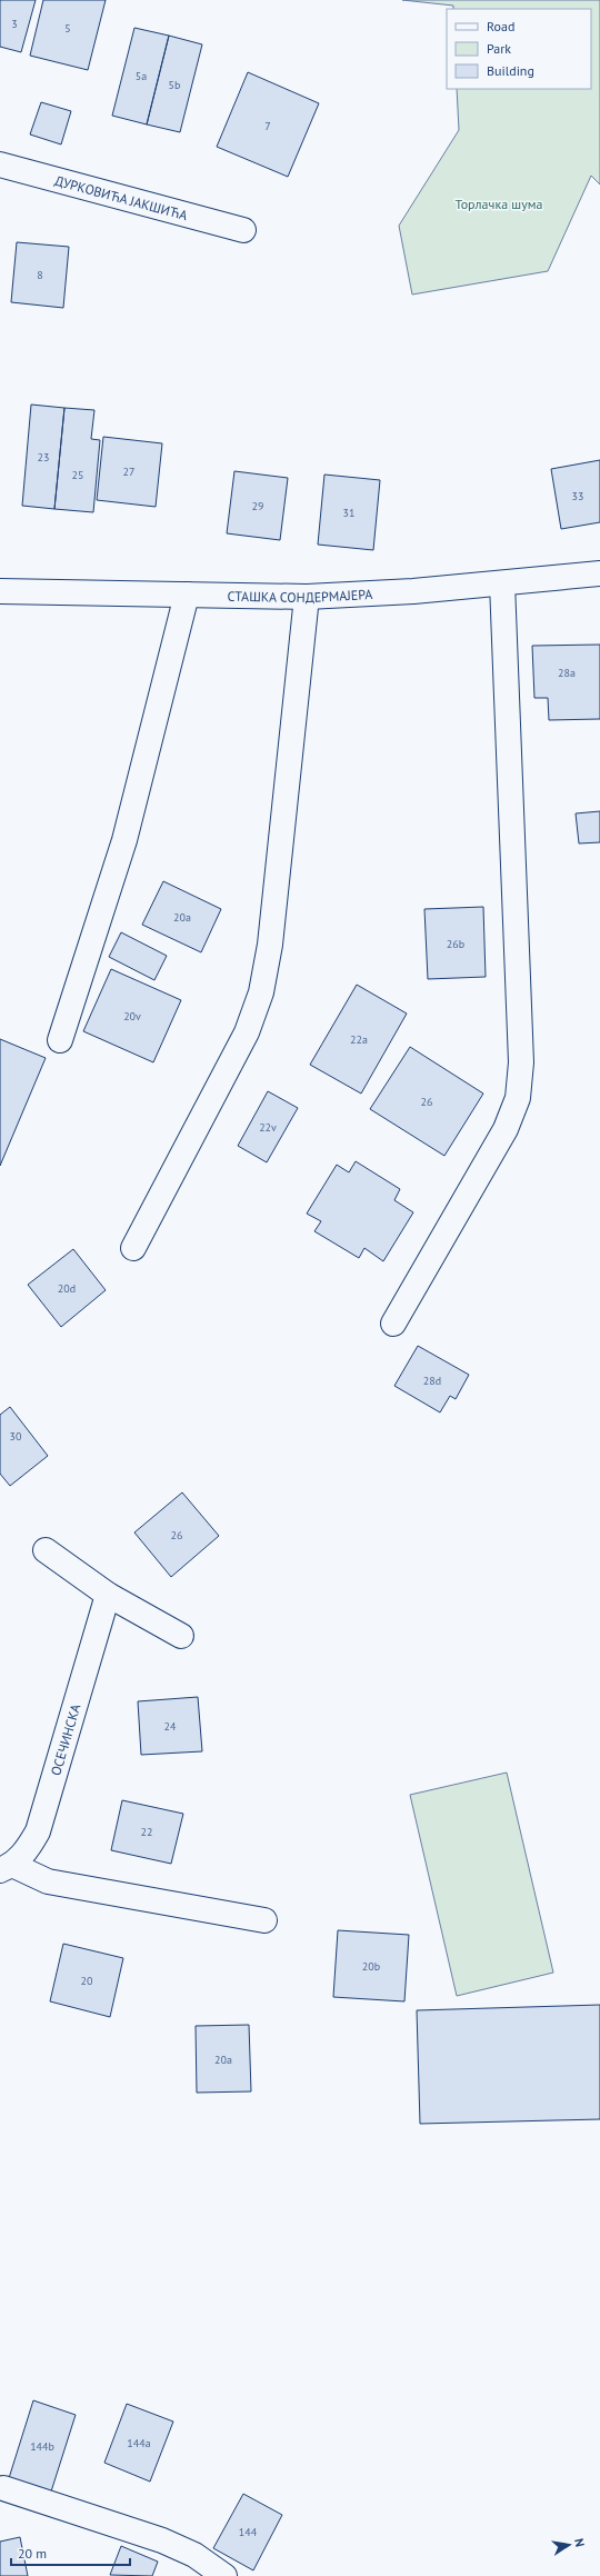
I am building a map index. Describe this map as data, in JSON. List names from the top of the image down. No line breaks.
{"streets":{"street":["ДУРКОВИЋА ЈАКШИЋА","СТАШКА СОНДЕРМАЈЕРА","ОСЕЧИНСКА"]},"parks":["Торлачка шума"],"house_numbers":["3","5","5a","5b","7","8","23","27","25","33","29","31","28a","20a","26b","20v","22a","26","22v","20d","28d","30","26","24","22","20b","20","20a","144a","144b","144"],"legend":["Road","Park","Building"],"scale_bar":"20 m","north":"right"}
